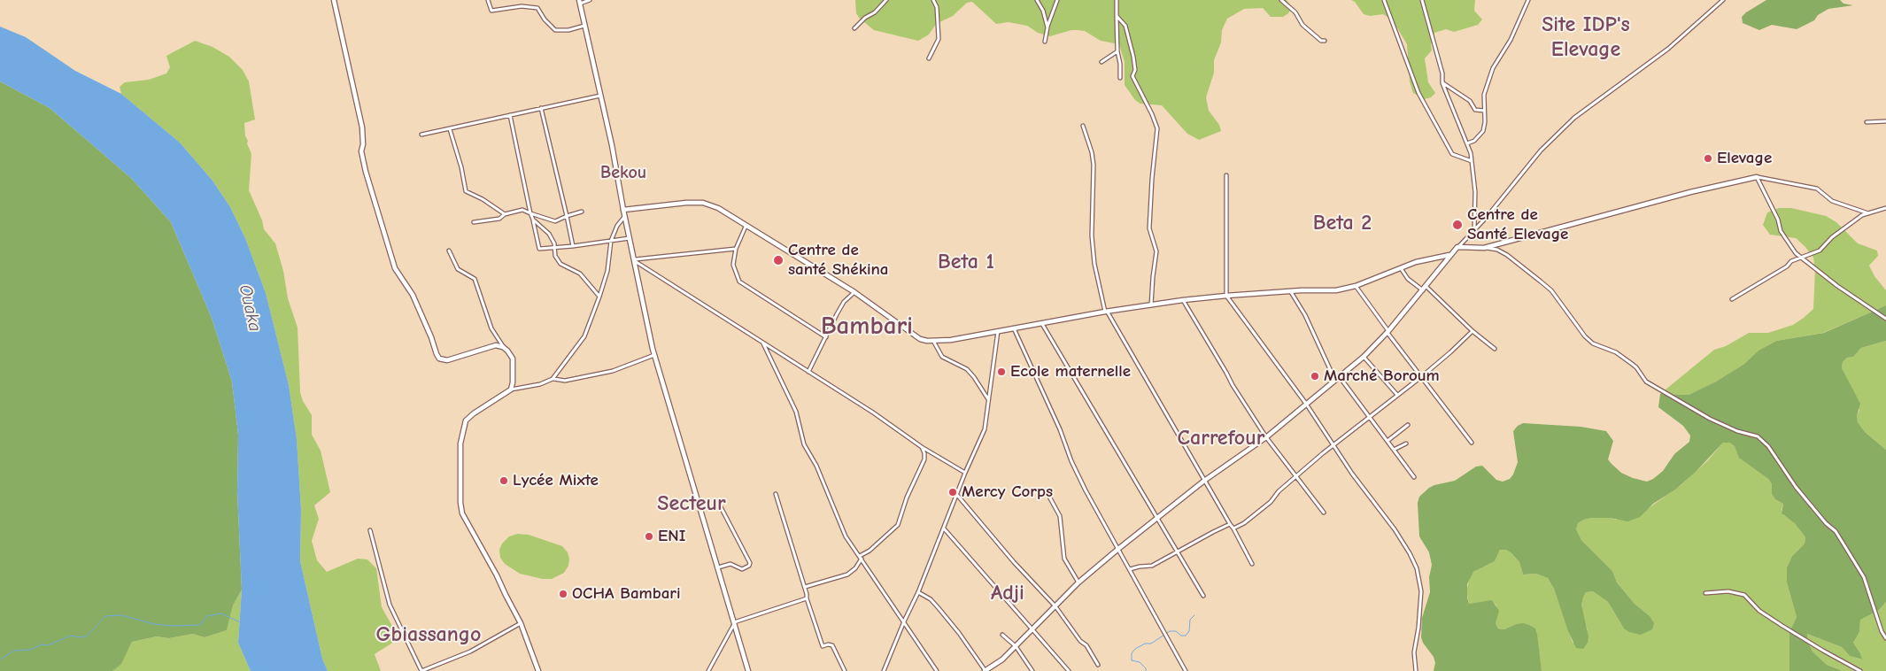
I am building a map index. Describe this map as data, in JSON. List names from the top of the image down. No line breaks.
{"districts":["Site IDP's Elevage","Bekou","Beta 2","Beta 1","Bambari","Carrefour","Secteur","Adji","Gbiassango"],"water":["Ouaka"],"places":["Elevage","Centre de Santé Elevage","Centre de santé Shékina","Ecole maternelle","Marché Boroum","Lycée Mixte","Mercy Corps","ENI","OCHA Bambari"]}
